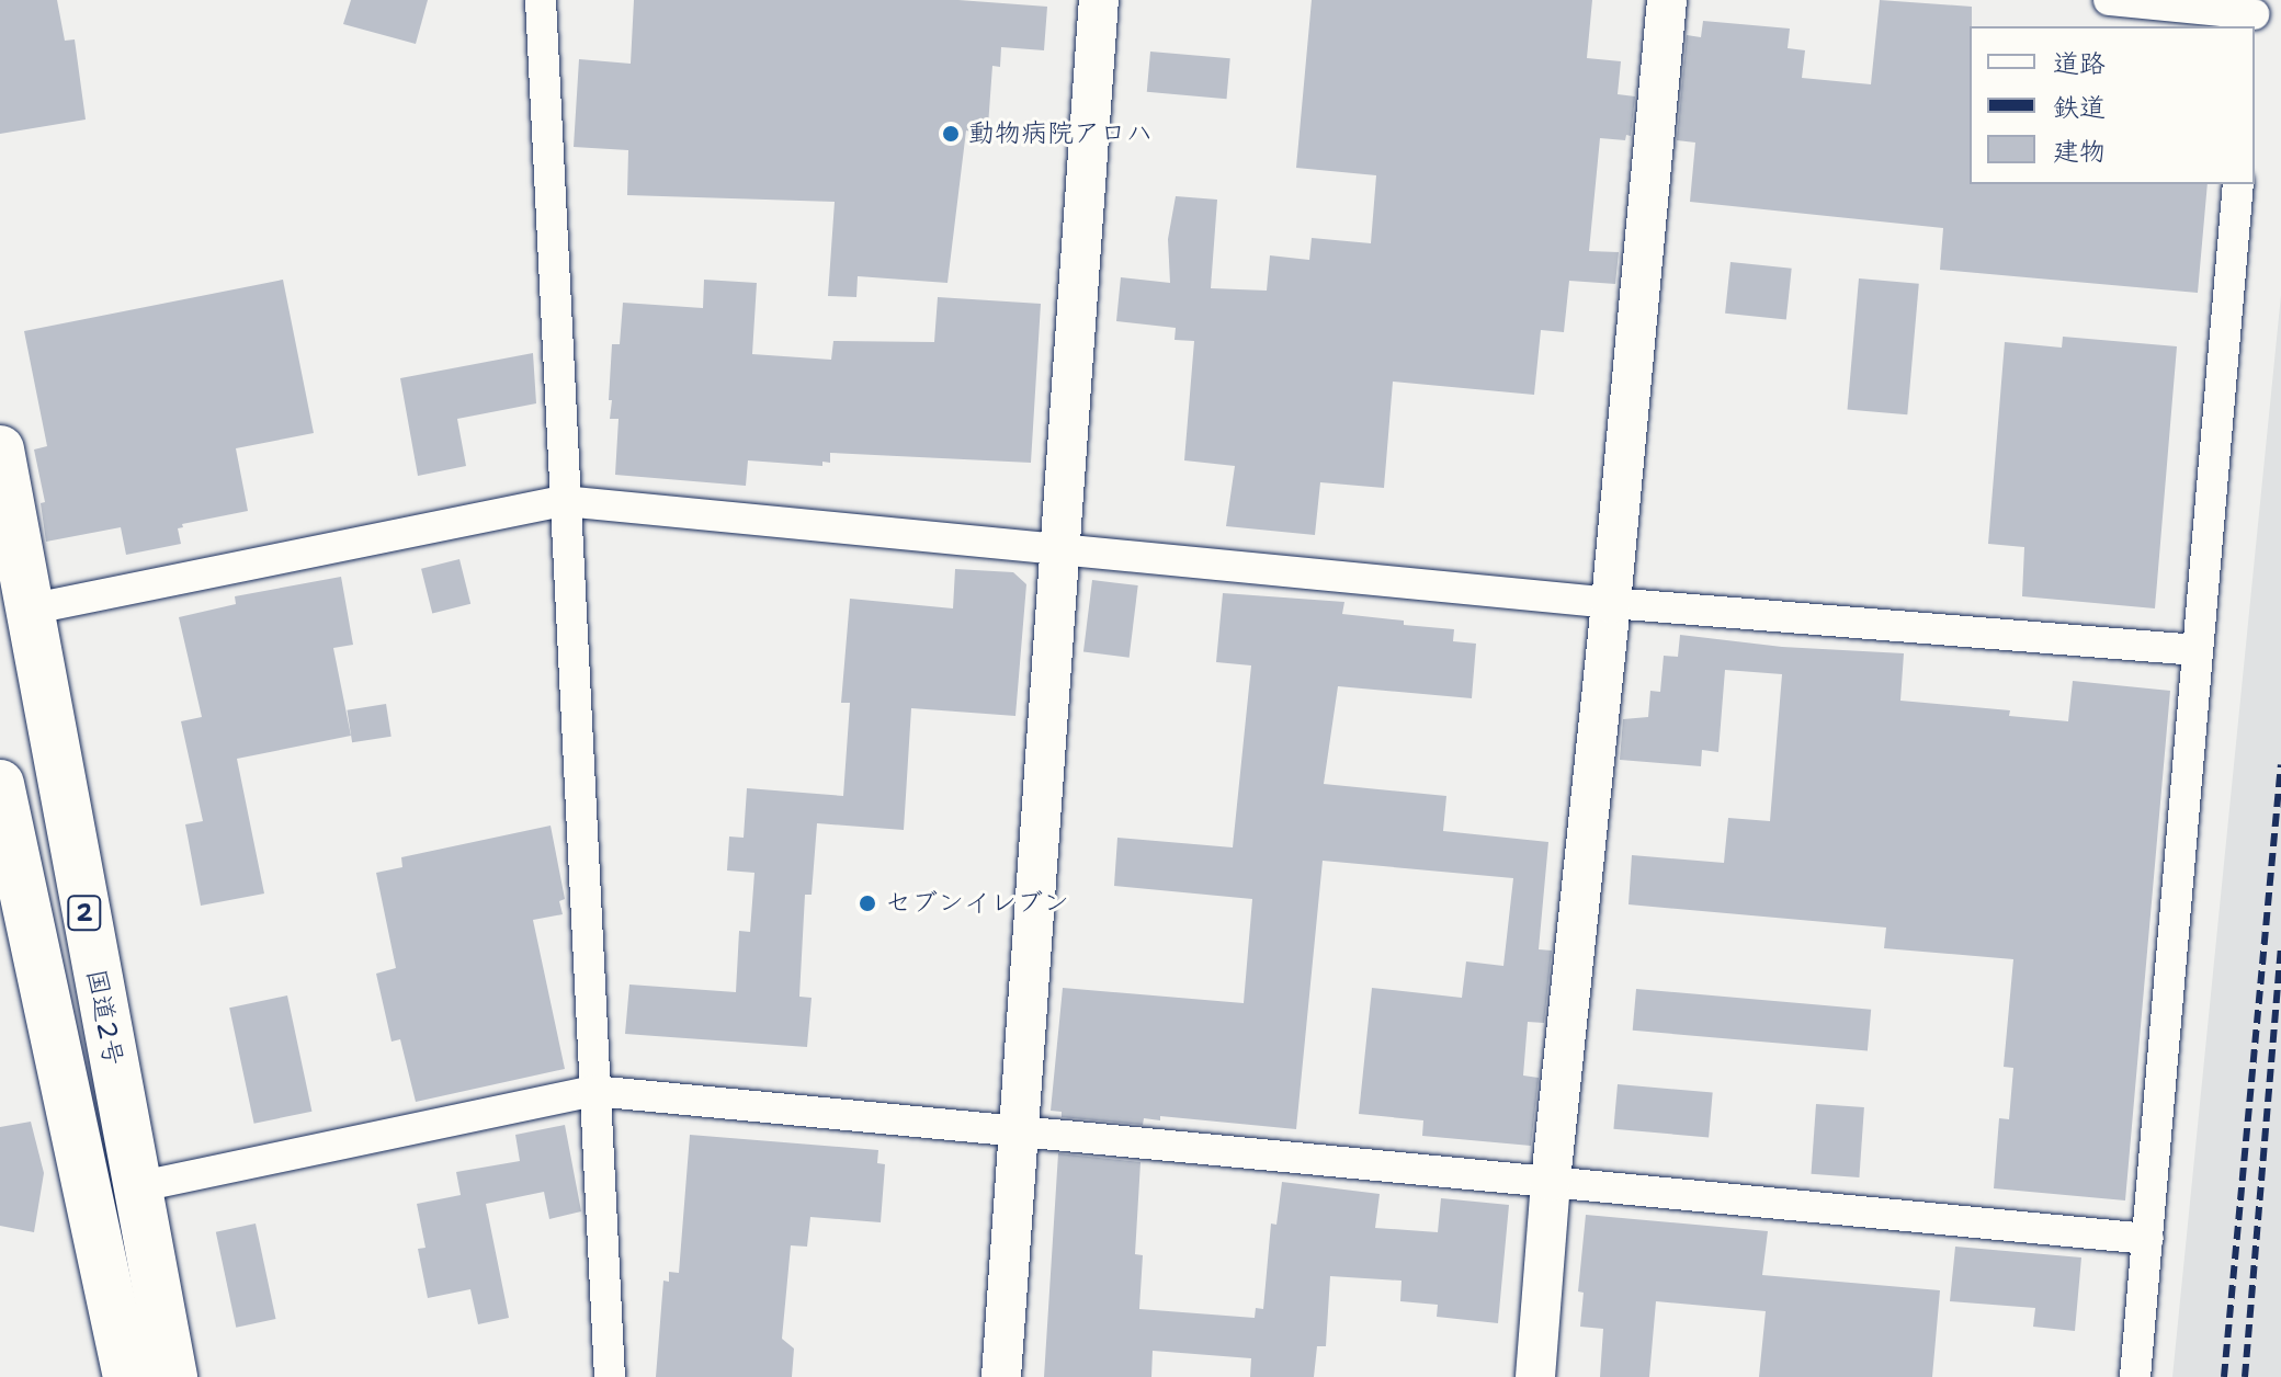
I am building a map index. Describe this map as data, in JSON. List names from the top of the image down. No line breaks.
{"streets":{"highway":["2","国道2号"]},"places":["動物病院アロハ","セブンイレブン"],"legend":["道路","鉄道","建物"]}
